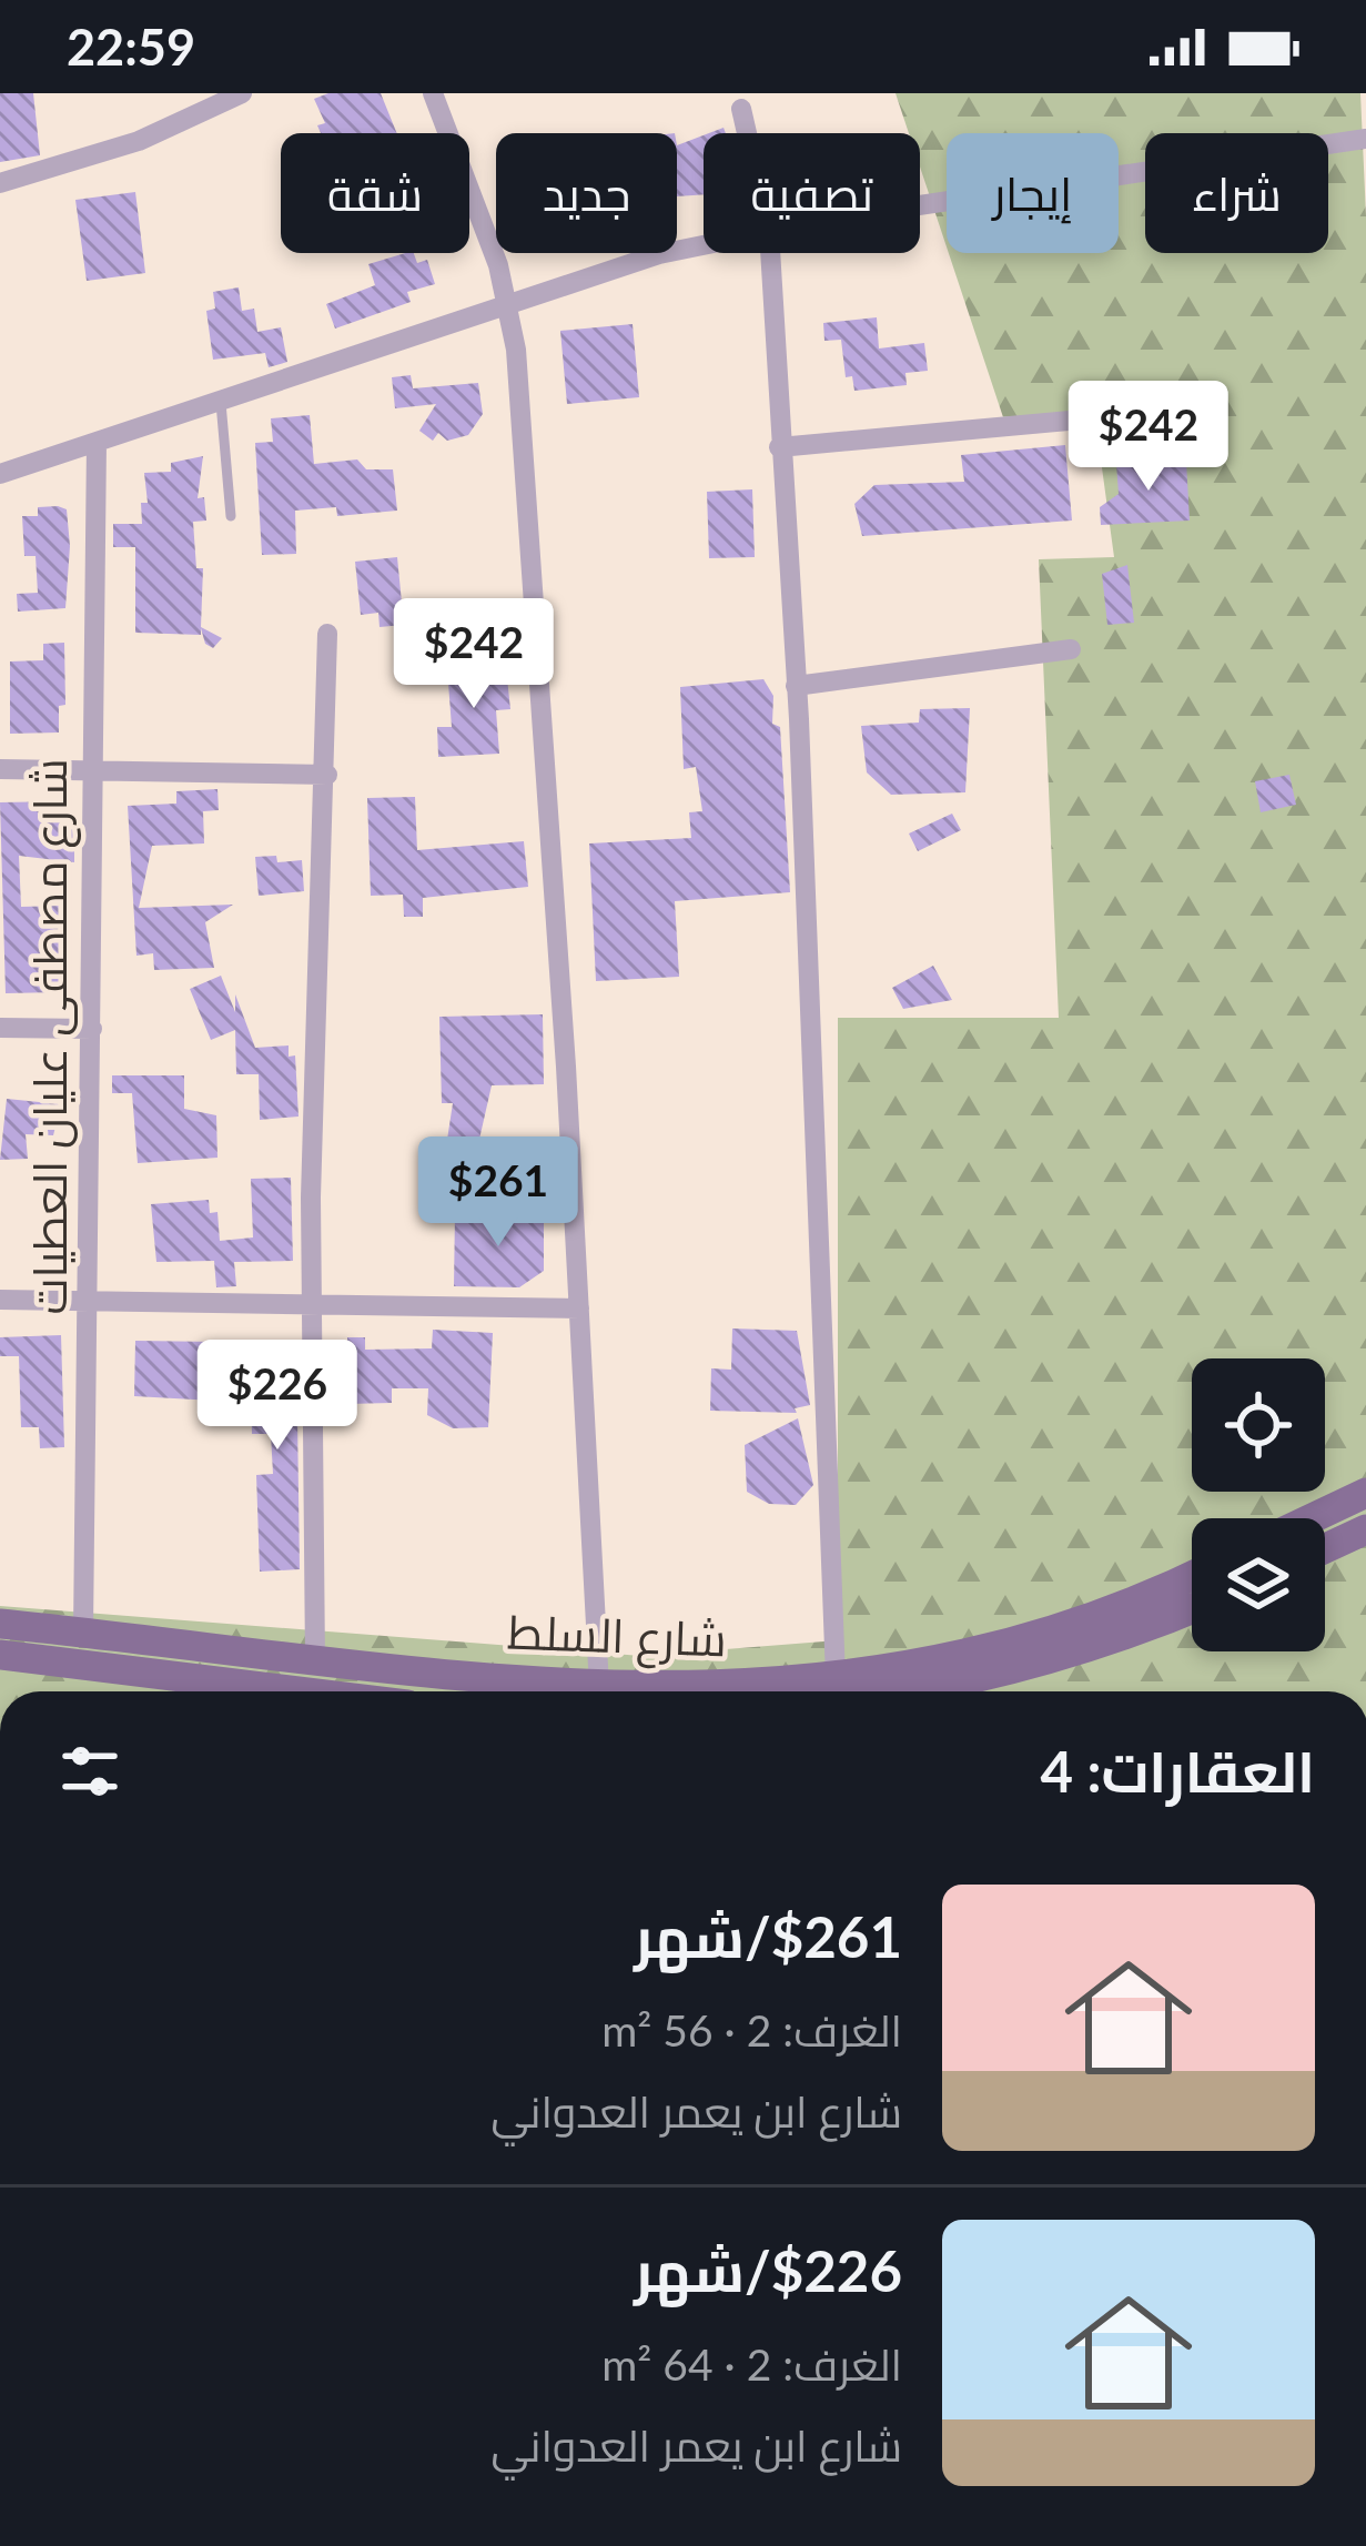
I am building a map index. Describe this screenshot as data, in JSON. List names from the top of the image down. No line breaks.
{"streets":{"main road":["شارع السلط"],"street":["شارع مصطفى عليان العطيات"]},"crossings":[["شارع مصطفى عليان العطيات","شارع السلط"]],"page":{"status":"22:59","chip":["شراء","إيجار","تصفية","جديد","شقة"],"price":["$242","$242","$261","$226"],"heading":"العقارات: 4","list":[{"name":"$261/شهر","note":"الغرف: 2 · 56 m² · شارع ابن يعمر العدواني"},{"name":"$226/شهر","note":"الغرف: 2 · 64 m² · شارع ابن يعمر العدواني"}]}}
